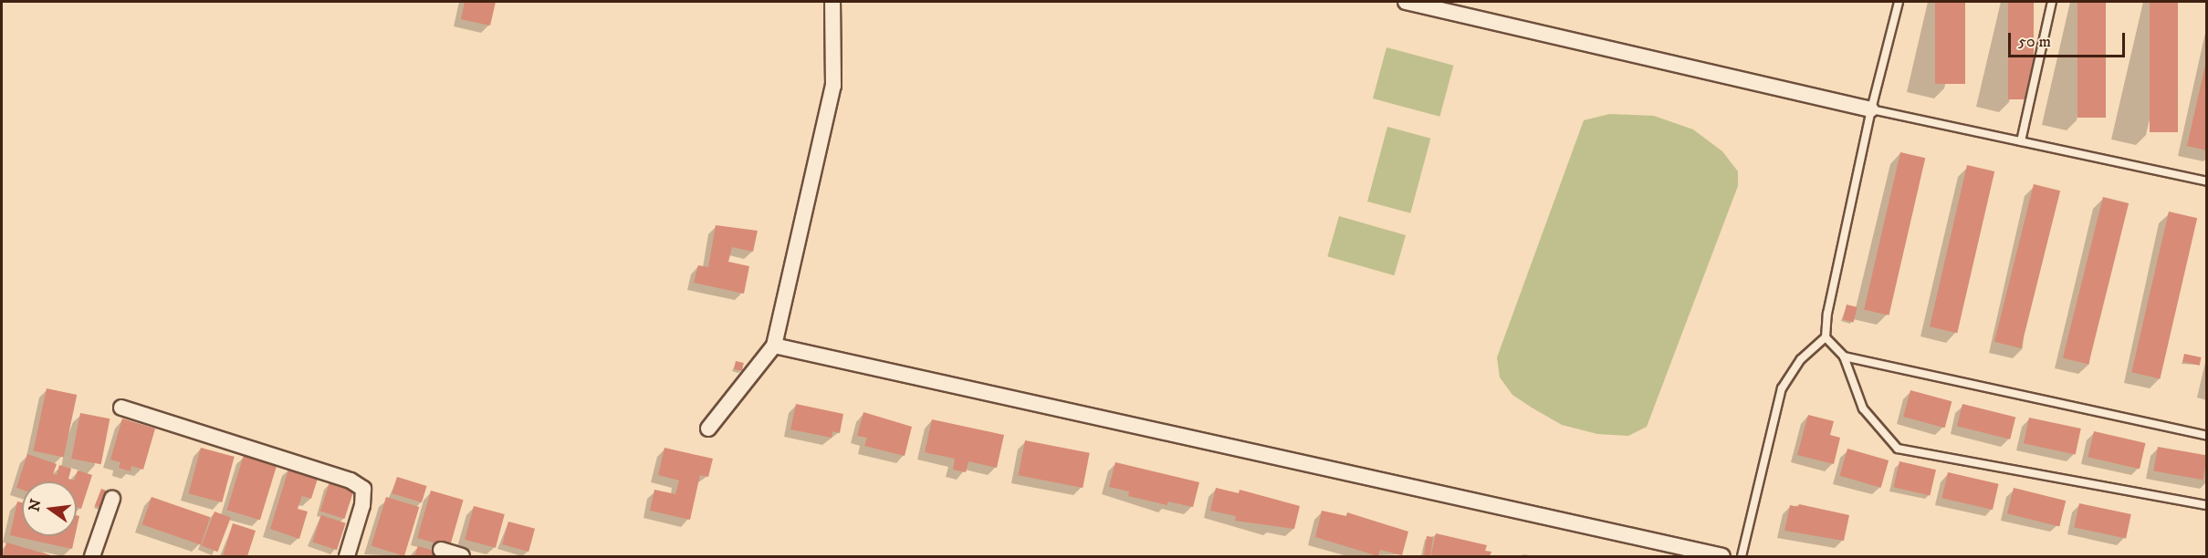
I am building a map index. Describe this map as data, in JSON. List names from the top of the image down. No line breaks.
{"scale_bar":"50 m","north":"left"}
